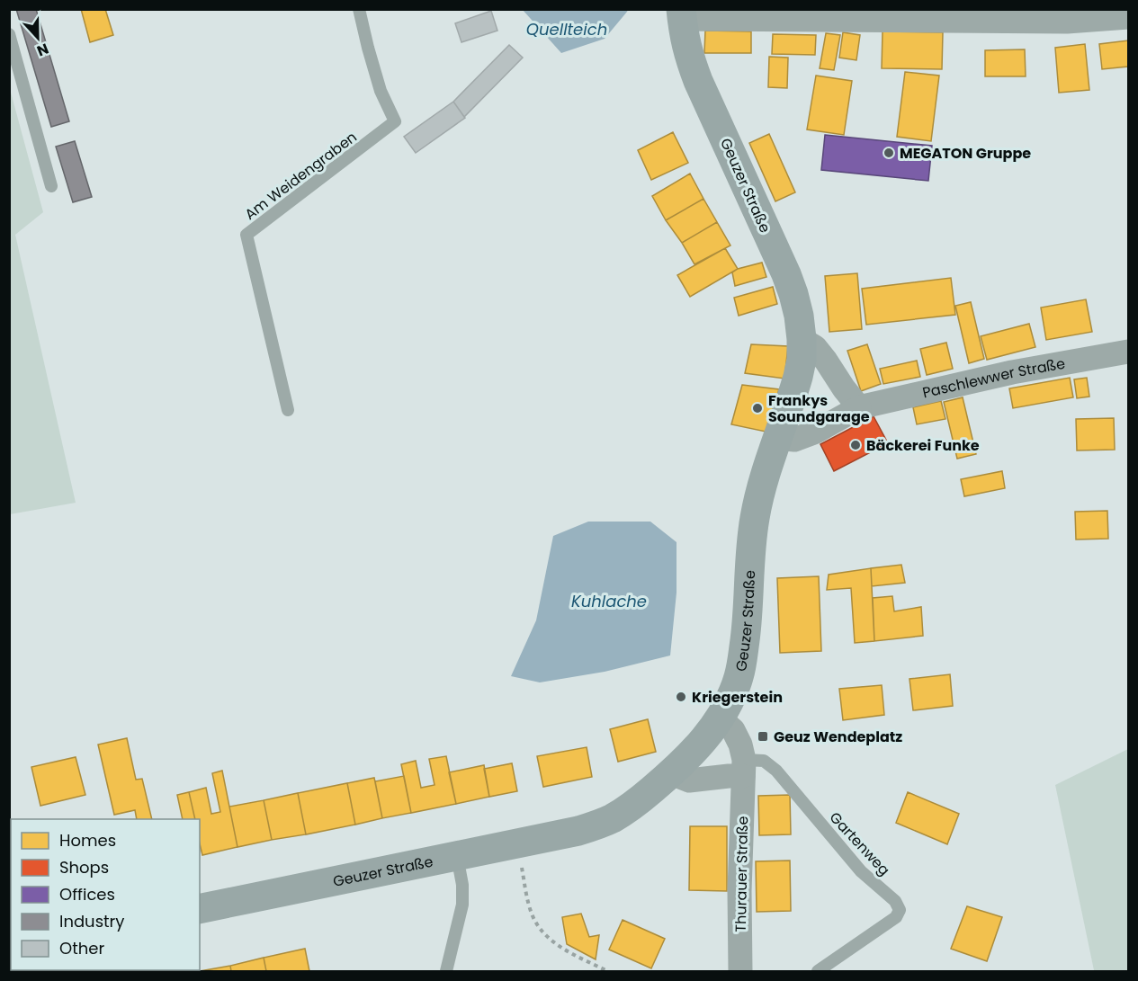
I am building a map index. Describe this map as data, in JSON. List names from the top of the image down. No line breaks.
{"streets":{"main road":["Geuzer Straße"],"street":["Paschlewwer Straße","Thurauer Straße"],"lane":["Am Weidengraben","Gartenweg"]},"crossings":[["Geuzer Straße","Paschlewwer Straße"],["Geuzer Straße","Thurauer Straße"],["Gartenweg","Thurauer Straße"]],"water":["Quellteich","Kuhlache"],"places":{"other":["MEGATON Gruppe","Frankys Soundgarage","Bäckerei Funke","Kriegerstein"],"transit":["Geuz Wendeplatz"]},"legend":["Homes","Shops","Offices","Industry","Other"],"north":"bottom"}
